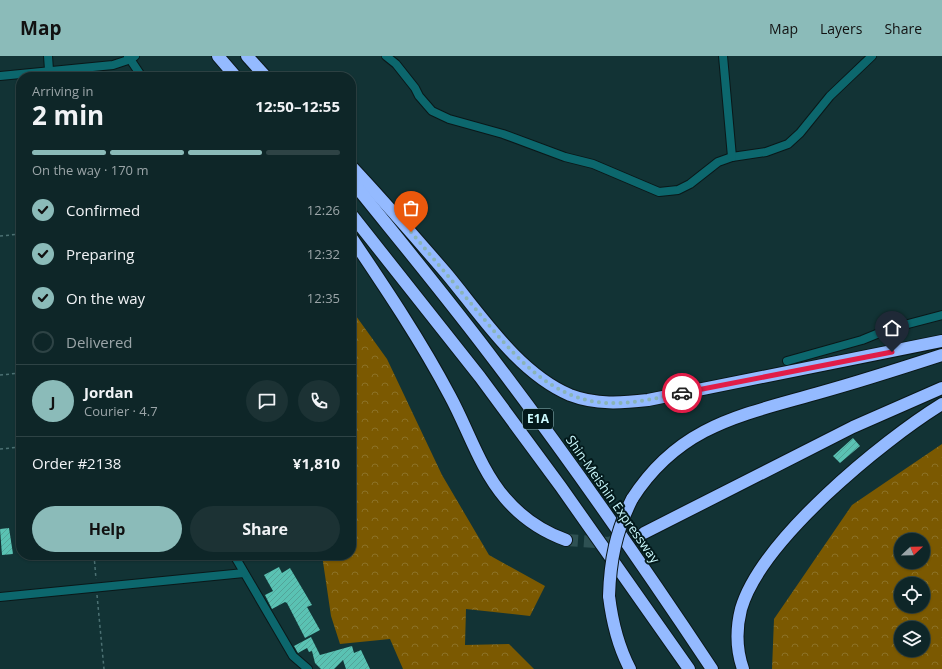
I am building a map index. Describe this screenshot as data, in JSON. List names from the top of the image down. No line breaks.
{"streets":{"highway":["E1A","Shin-Meishin Expressway"]},"north":"right","page":{"header":"Map","nav":["Map","Layers","Share"],"heading":["2 min","Arriving in","12:50–12:55"],"panel":["Jordan","Courier · 4.7","Order #2138","¥1,810"],"bar":"On the way · 170 m","list":[["Confirmed","12:26"],["Preparing","12:32"],["On the way","12:35"],"Delivered"],"round":"J","buttons":["Help","Share"]}}
